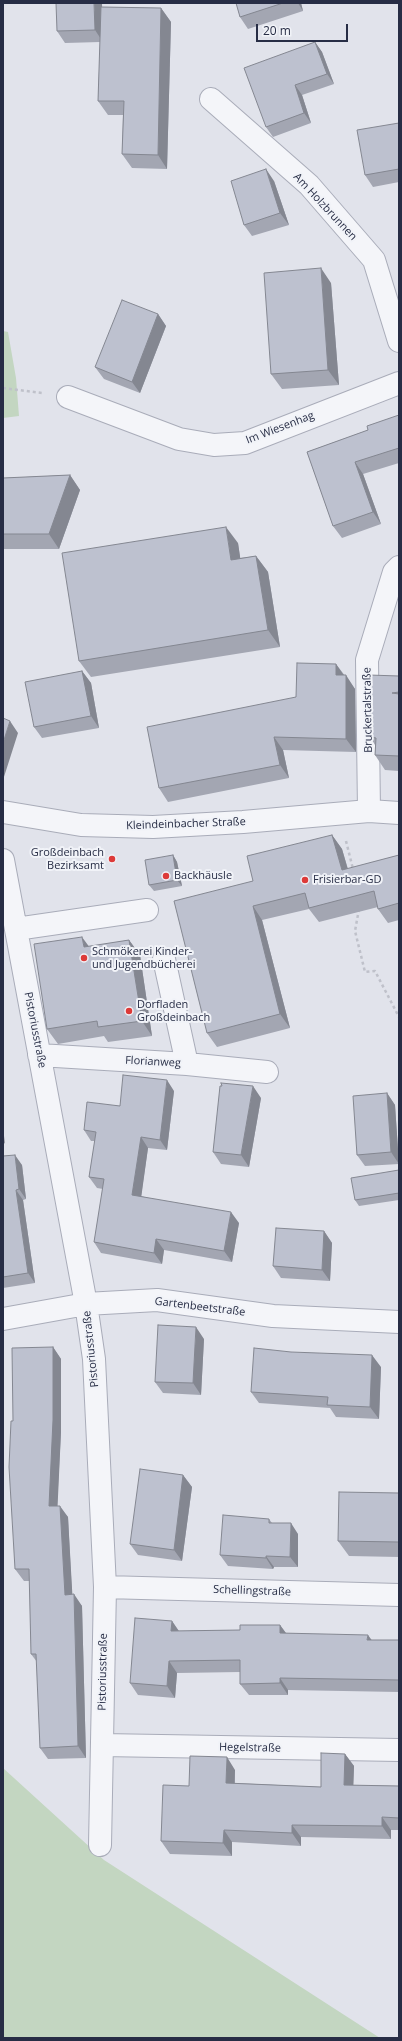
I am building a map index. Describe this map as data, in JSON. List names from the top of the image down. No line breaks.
{"streets":{"street":["Am Holzbrunnen","Im Wiesenhag","Bruckertalstraße","Kleindeinbacher Straße","Pistoriusstraße","Florianweg","Gartenbeetstraße","Schellingstraße","Hegelstraße"]},"crossings":[["Bruckertalstraße","Kleindeinbacher Straße"],["Pistoriusstraße","Florianweg"],["Pistoriusstraße","Gartenbeetstraße"],["Pistoriusstraße","Schellingstraße"],["Pistoriusstraße","Hegelstraße"]],"places":["Großdeinbach Bezirksamt","Backhäusle","Frisierbar-GD","Schmökerei Kinder- und Jugendbücherei","Dorfladen Großdeinbach"],"scale_bar":"20 m"}
